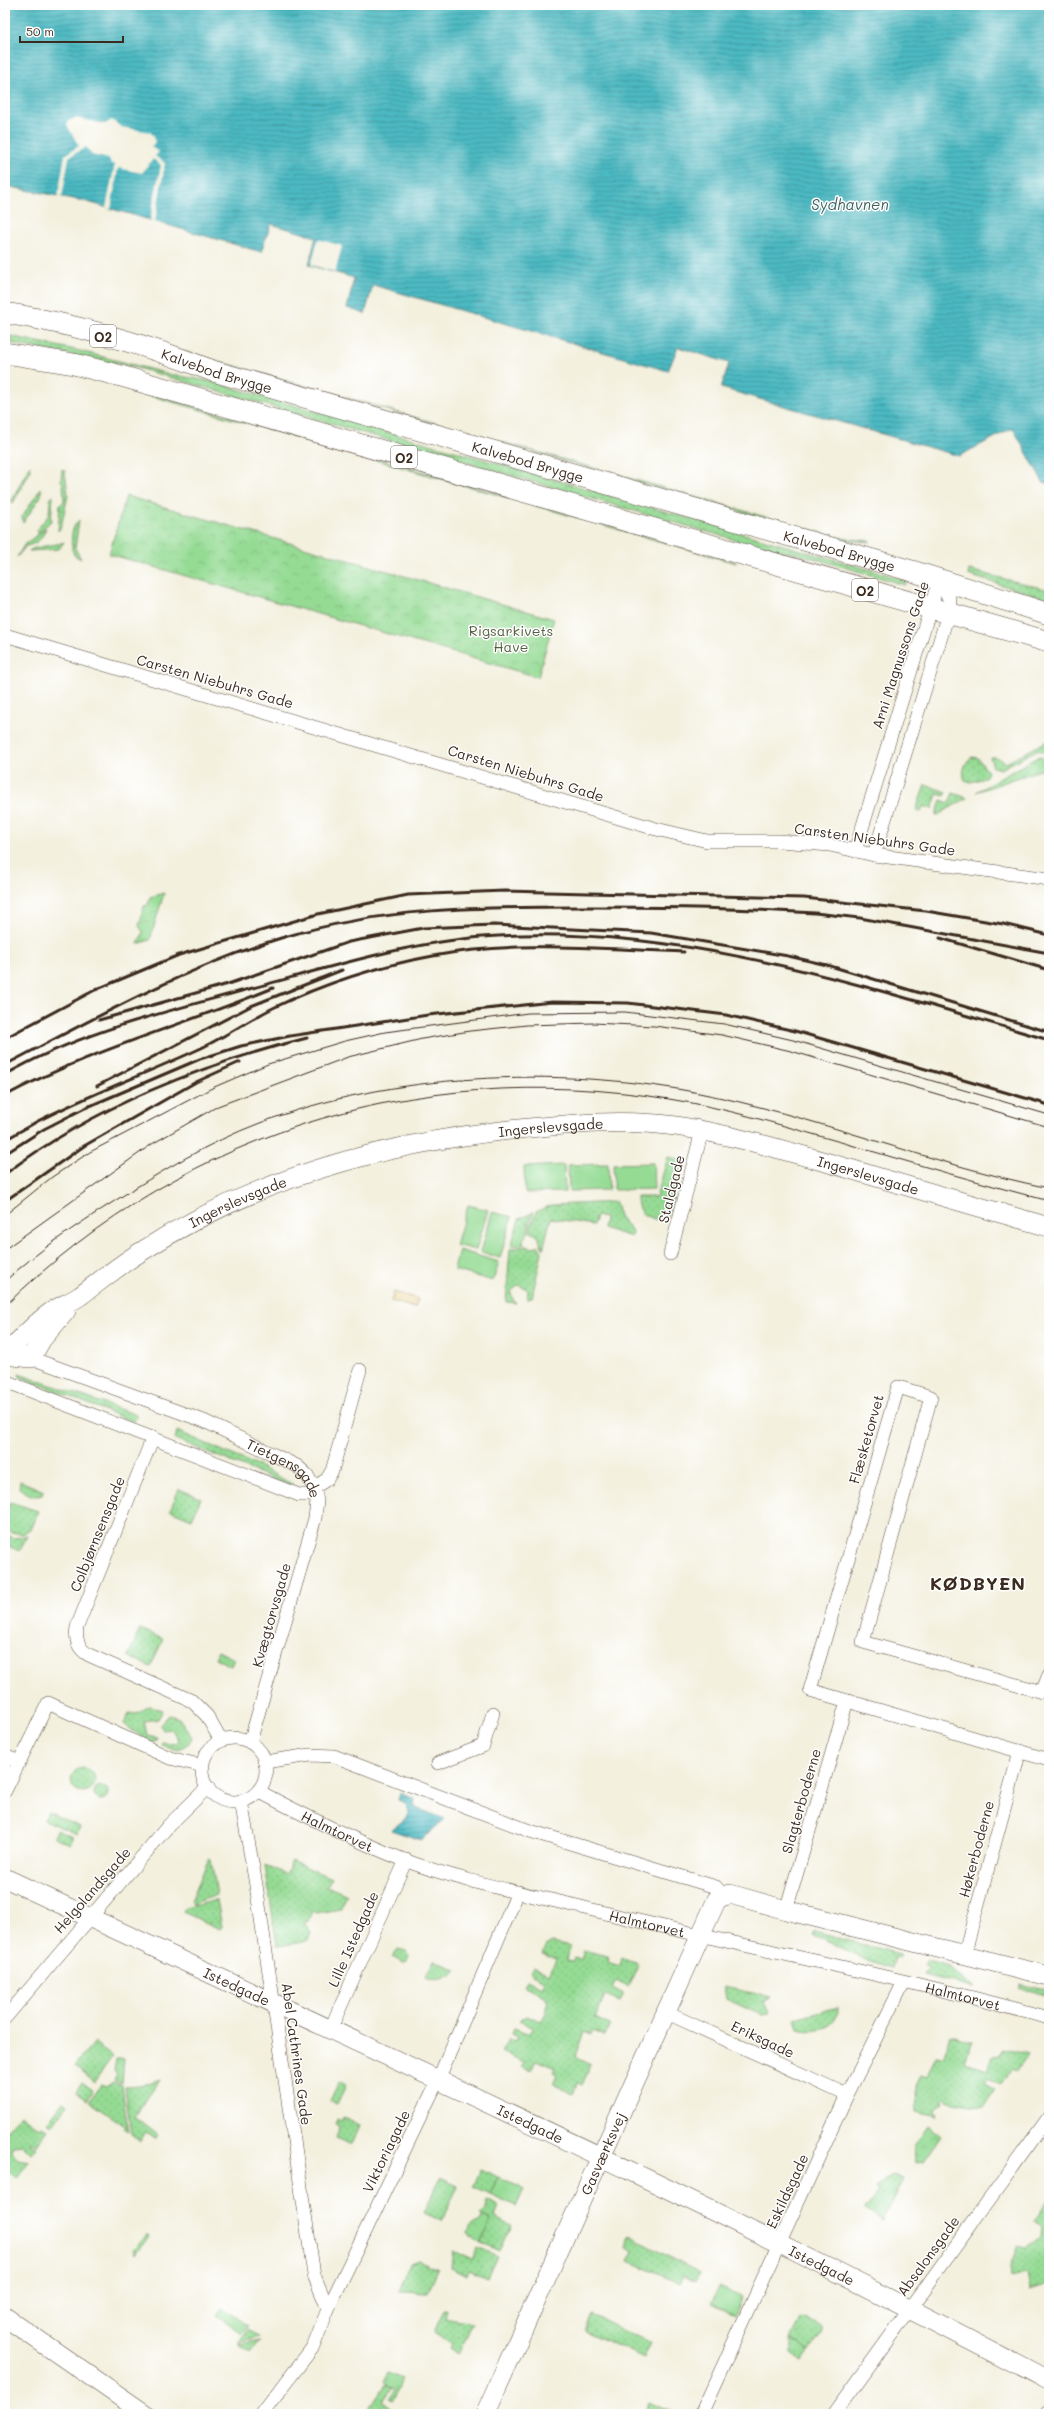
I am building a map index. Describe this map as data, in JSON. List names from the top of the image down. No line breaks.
{"streets":{"main road":["O2","Kalvebod Brygge"],"street":["Arni Magnussons Gade","Carsten Niebuhrs Gade","Ingerslevsgade","Staldgade","Flæsketorvet","Tietgensgade","Colbjørnsensgade","Kvægtorvsgade","Slagterboderne","Halmtorvet","Høkerboderne","Helgolandsgade","Lille Istedgade","Istedgade","Eriksgade","Abel Cathrines Gade","Viktoriagade","Gasværksvej","Eskildsgade","Absalonsgade"]},"crossings":[["O2","Arni Magnussons Gade"],["Kalvebod Brygge","Arni Magnussons Gade"],["Arni Magnussons Gade","Carsten Niebuhrs Gade"],["Ingerslevsgade","Staldgade"],["Ingerslevsgade","Tietgensgade"],["Flæsketorvet","Slagterboderne"],["Flæsketorvet","Høkerboderne"],["Tietgensgade","Colbjørnsensgade"],["Tietgensgade","Kvægtorvsgade"],["Colbjørnsensgade","Kvægtorvsgade"],["Colbjørnsensgade","Halmtorvet"],["Colbjørnsensgade","Helgolandsgade"],["Colbjørnsensgade","Abel Cathrines Gade"],["Kvægtorvsgade","Halmtorvet"],["Kvægtorvsgade","Helgolandsgade"],["Kvægtorvsgade","Abel Cathrines Gade"],["Halmtorvet","Helgolandsgade"],["Halmtorvet","Lille Istedgade"],["Halmtorvet","Abel Cathrines Gade"],["Halmtorvet","Viktoriagade"],["Halmtorvet","Gasværksvej"],["Halmtorvet","Eskildsgade"],["Helgolandsgade","Istedgade"],["Helgolandsgade","Abel Cathrines Gade"],["Lille Istedgade","Istedgade"],["Istedgade","Abel Cathrines Gade"],["Istedgade","Viktoriagade"],["Istedgade","Gasværksvej"],["Istedgade","Eskildsgade"],["Istedgade","Absalonsgade"],["Eriksgade","Gasværksvej"],["Eriksgade","Eskildsgade"],["Abel Cathrines Gade","Viktoriagade"]],"districts":["KØDBYEN"],"water":["Sydhavnen"],"parks":["Rigsarkivets Have"],"scale_bar":"50 m"}
